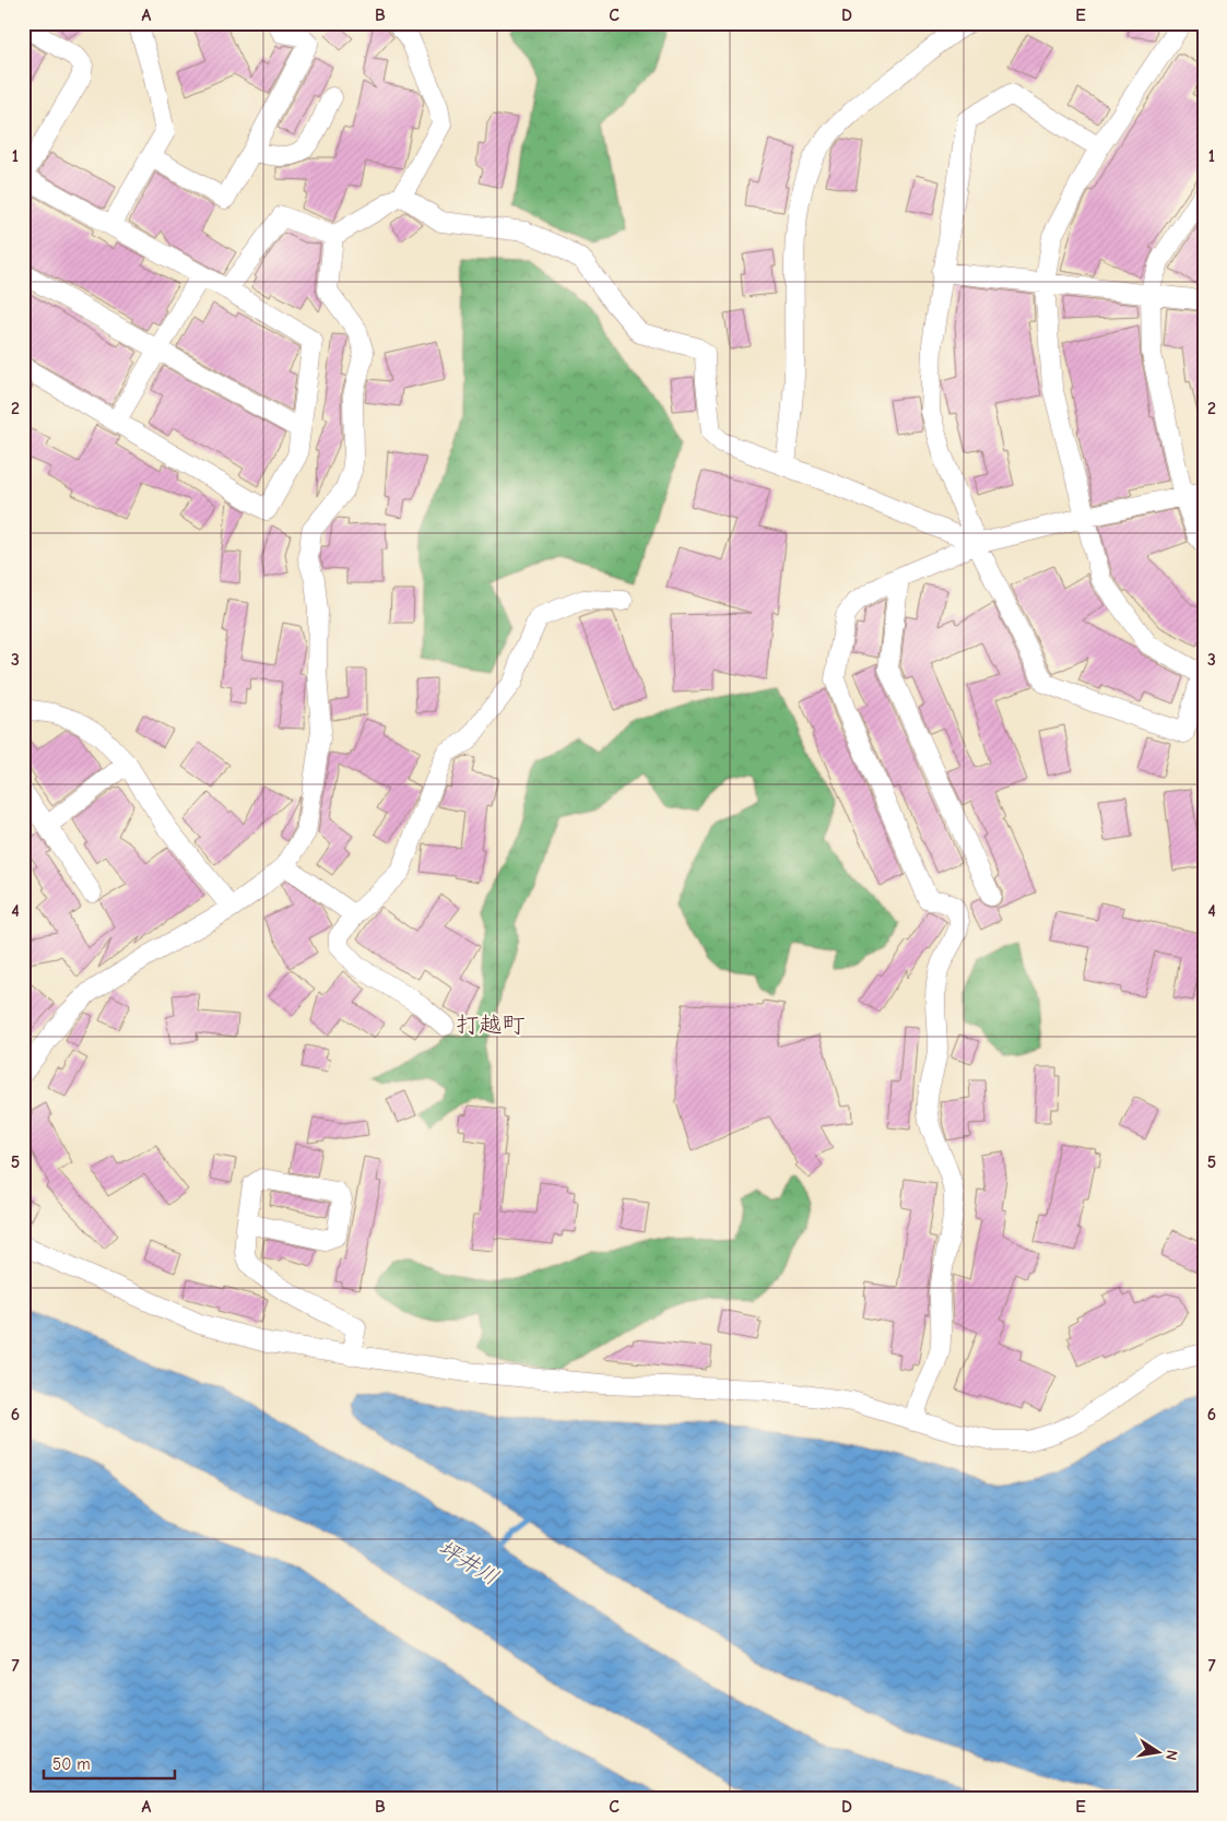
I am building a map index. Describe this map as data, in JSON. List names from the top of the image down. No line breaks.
{"districts":["打越町"],"water":["坪井川"],"scale_bar":"50 m","north":"right","grid":{"columns":["A","B","C","D","E"],"rows":["1","2","3","4","5","6","7"]}}
